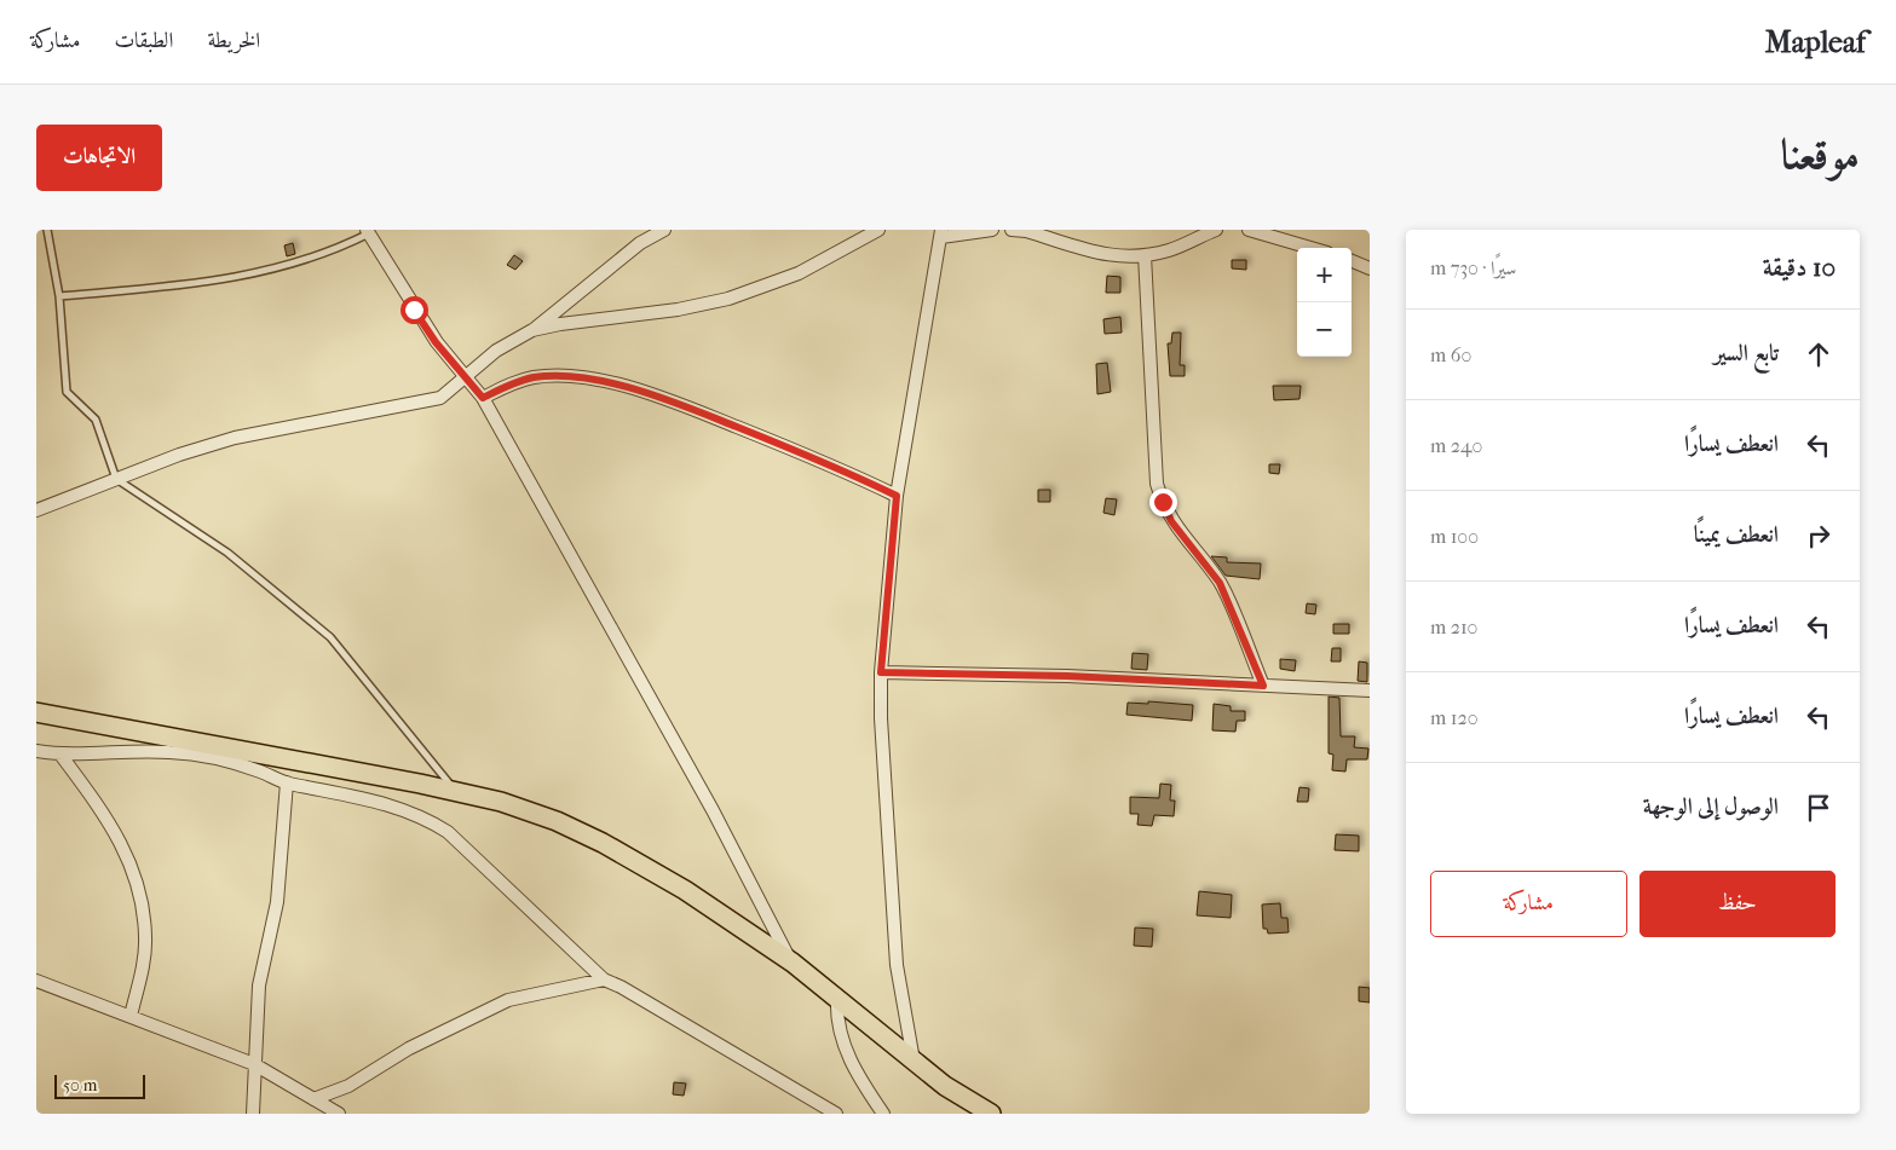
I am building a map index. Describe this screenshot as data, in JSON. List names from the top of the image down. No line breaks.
{"scale_bar":"50 m","page":{"header":"Mapleaf","nav":["الخريطة","الطبقات","مشاركة"],"title":"موقعنا","buttons":["الاتجاهات",["حفظ","مشاركة"]],"heading":["10 دقيقة","سيرًا · 730 m"],"map_buttons":["+","−"],"list":[["تابع السير","60 m"],["انعطف يسارًا","240 m"],["انعطف يمينًا","100 m"],["انعطف يسارًا","210 m"],["انعطف يسارًا","120 m"],"الوصول إلى الوجهة"],"scale":"50 m"}}
